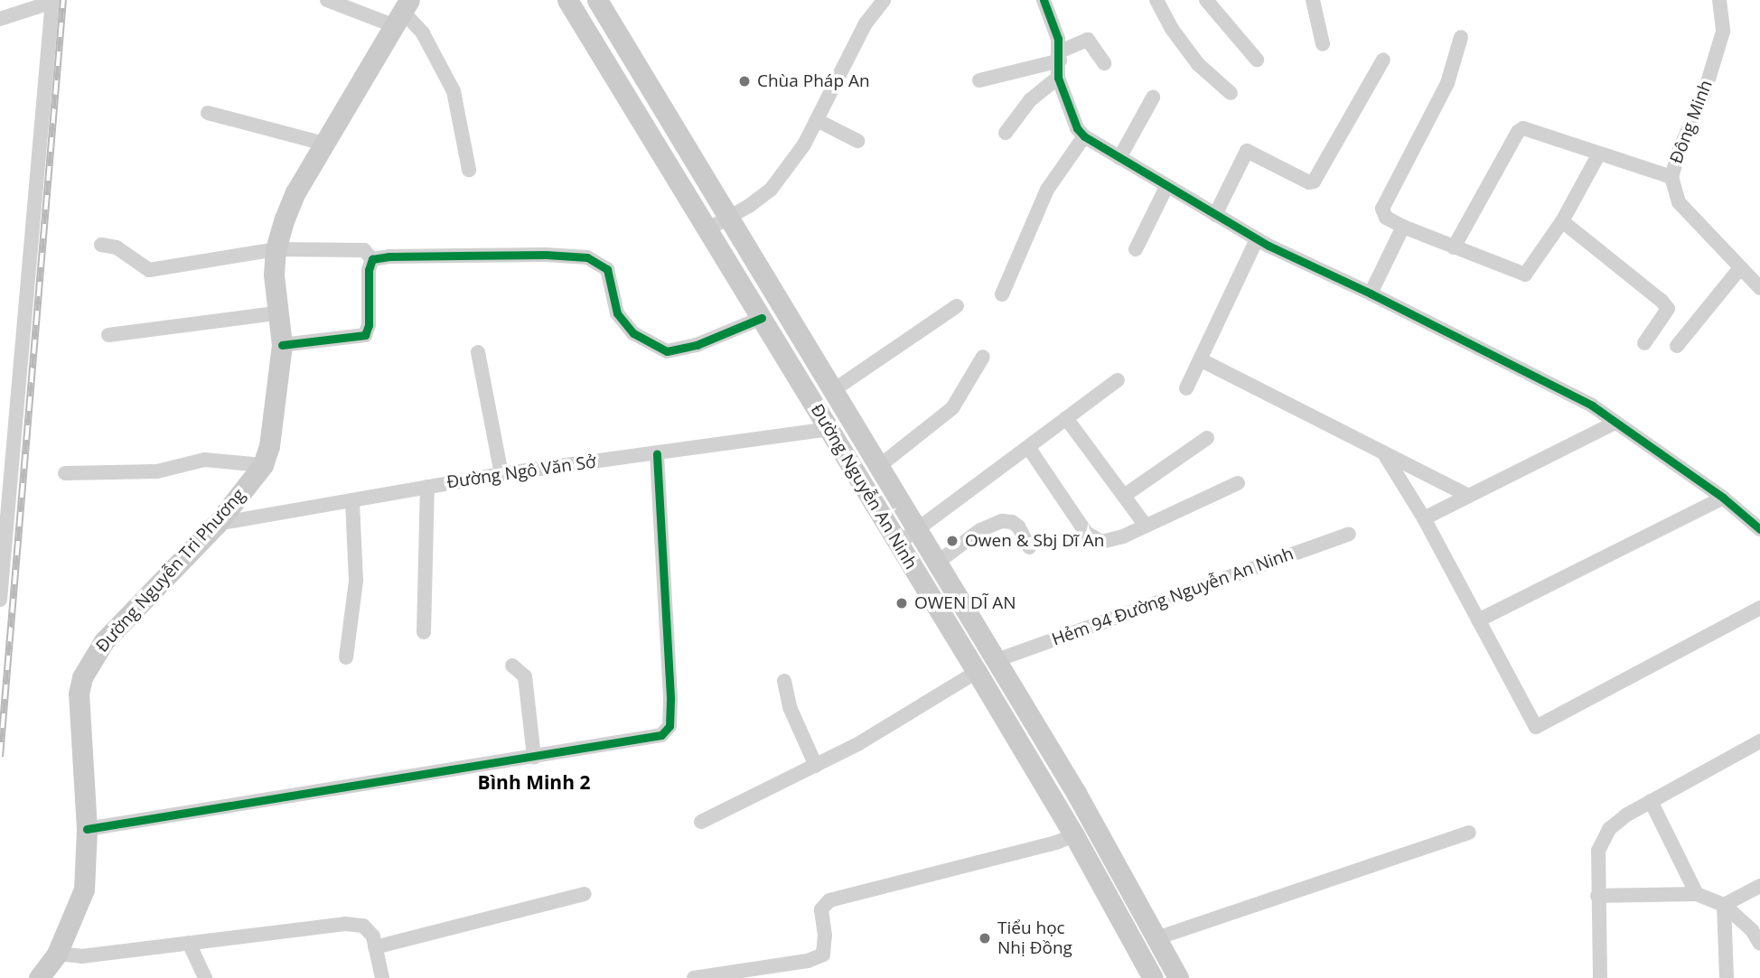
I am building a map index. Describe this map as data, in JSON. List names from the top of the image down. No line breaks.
{"streets":{"main road":["Đường Nguyễn An Ninh","Đường Nguyễn Tri Phương"],"street":["Đông Minh","Đường Ngô Văn Sở","Hẻm 94 Đường Nguyễn An Ninh"]},"crossings":[["Đường Ngô Văn Sở","Đường Nguyễn An Ninh"],["Đường Ngô Văn Sở","Đường Nguyễn Tri Phương"],["Đường Nguyễn An Ninh","Hẻm 94 Đường Nguyễn An Ninh"]],"districts":["Bình Minh 2"],"places":["Chùa Pháp An","Owen & Sbj Dĩ An","OWEN DĨ AN","Tiểu học Nhị Đồng"]}
